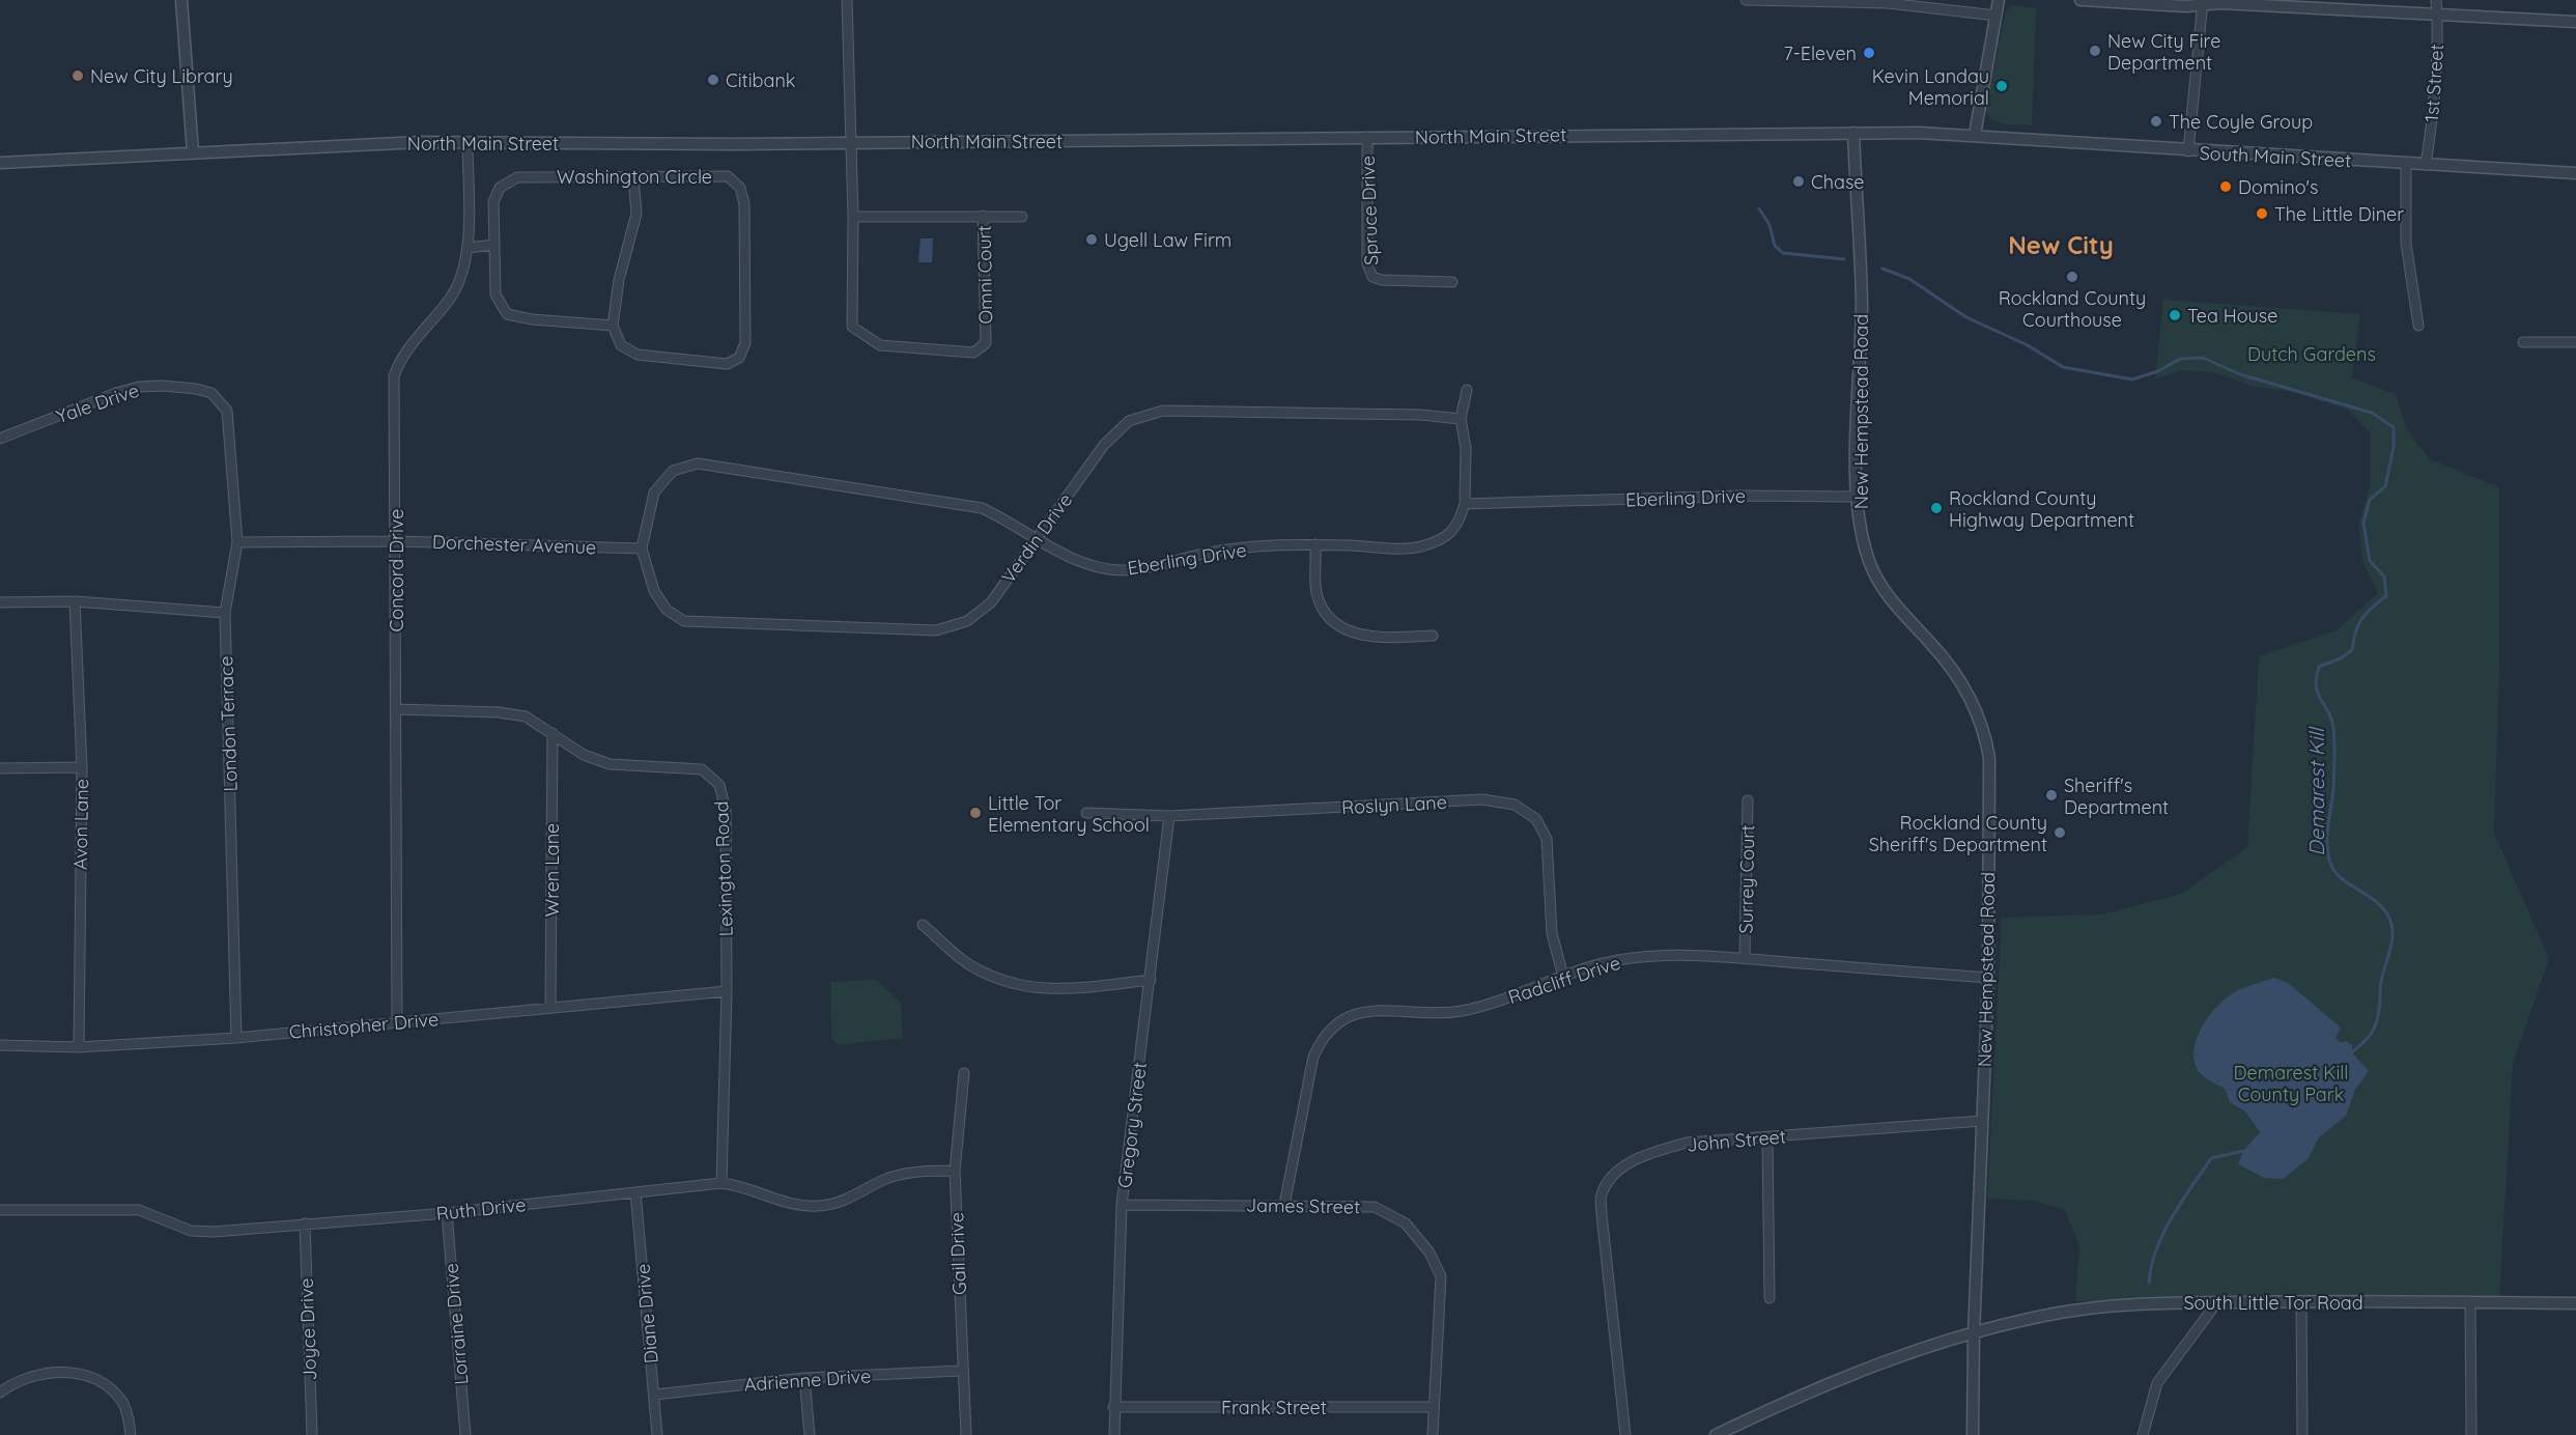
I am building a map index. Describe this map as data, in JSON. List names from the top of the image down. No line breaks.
{"streets":{"street":["1st Street","North Main Street","South Main Street","Washington Circle","Spruce Drive","Omni Court","Yale Drive","New Hempstead Road","Eberling Drive","Verdin Drive","Dorchester Avenue","Concord Drive","London Terrace","Roslyn Lane","Avon Lane","Lexington Road","Wren Lane","Surrey Court","Radcliff Drive","Christopher Drive","Gregory Street","John Street","James Street","Ruth Drive","Gail Drive","South Little Tor Road","Diane Drive","Lorraine Drive","Joyce Drive","Adrienne Drive","Frank Street"]},"crossings":[["1st Street","South Main Street"],["North Main Street","South Main Street"],["North Main Street","Spruce Drive"],["North Main Street","Omni Court"],["North Main Street","New Hempstead Road"],["North Main Street","Concord Drive"],["Yale Drive","London Terrace"],["New Hempstead Road","Eberling Drive"],["New Hempstead Road","Radcliff Drive"],["New Hempstead Road","John Street"],["New Hempstead Road","South Little Tor Road"],["Eberling Drive","Verdin Drive"],["Eberling Drive","Dorchester Avenue"],["Verdin Drive","Dorchester Avenue"],["Dorchester Avenue","Concord Drive"],["Dorchester Avenue","London Terrace"],["Concord Drive","Lexington Road"],["Concord Drive","Christopher Drive"],["London Terrace","Christopher Drive"],["Roslyn Lane","Radcliff Drive"],["Roslyn Lane","Gregory Street"],["Avon Lane","Christopher Drive"],["Lexington Road","Wren Lane"],["Lexington Road","Christopher Drive"],["Lexington Road","Ruth Drive"],["Wren Lane","Christopher Drive"],["Surrey Court","Radcliff Drive"],["Radcliff Drive","James Street"],["Gregory Street","James Street"],["Gregory Street","Frank Street"],["James Street","Frank Street"],["Ruth Drive","Gail Drive"],["Ruth Drive","Diane Drive"],["Ruth Drive","Lorraine Drive"],["Ruth Drive","Joyce Drive"],["Gail Drive","Adrienne Drive"],["Diane Drive","Adrienne Drive"]],"districts":["New City"],"water":["Demarest Kill"],"parks":["Dutch Gardens","Demarest Kill County Park"],"places":["New City Fire Department","7-Eleven","New City Library","Citibank","Kevin Landau Memorial","The Coyle Group","Chase","Domino's","The Little Diner","Ugell Law Firm","Rockland County Courthouse","Tea House","Rockland County Highway Department","Sheriff's Department","Little Tor Elementary School","Rockland County Sheriff's Department"]}
